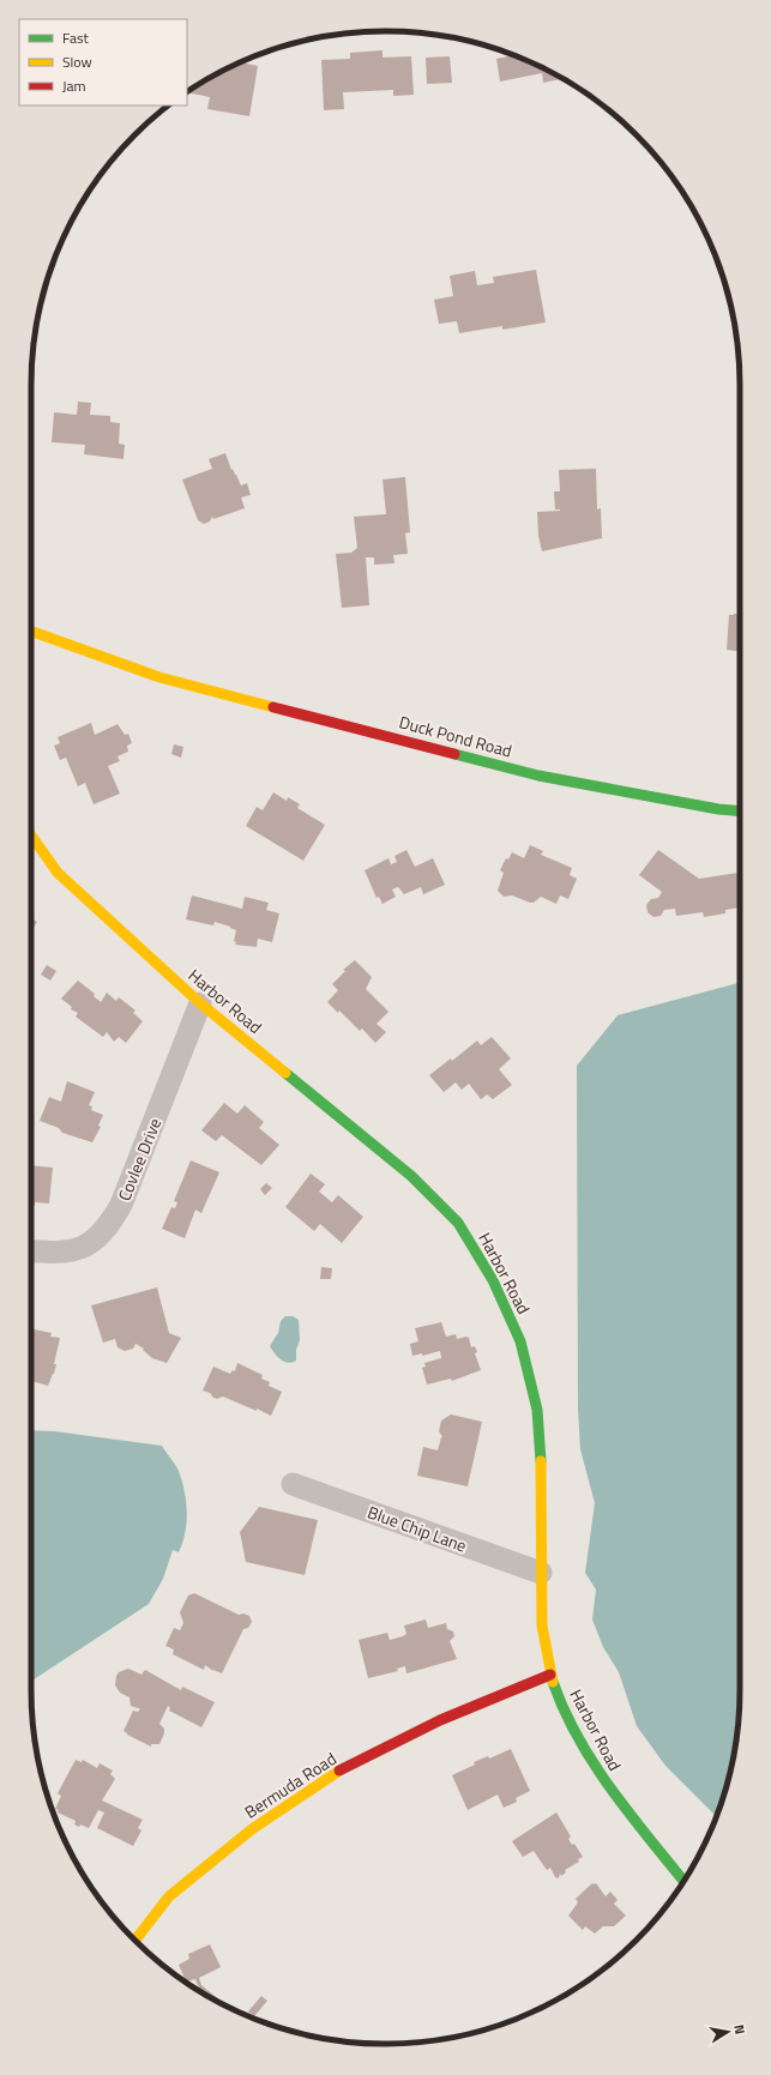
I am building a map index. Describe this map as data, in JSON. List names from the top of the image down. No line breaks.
{"streets":{"street":["Duck Pond Road","Harbor Road","Covlee Drive","Blue Chip Lane","Bermuda Road"]},"crossings":[["Harbor Road","Covlee Drive"],["Harbor Road","Blue Chip Lane"],["Harbor Road","Bermuda Road"]],"legend":["Fast","Slow","Jam"],"north":"right"}
